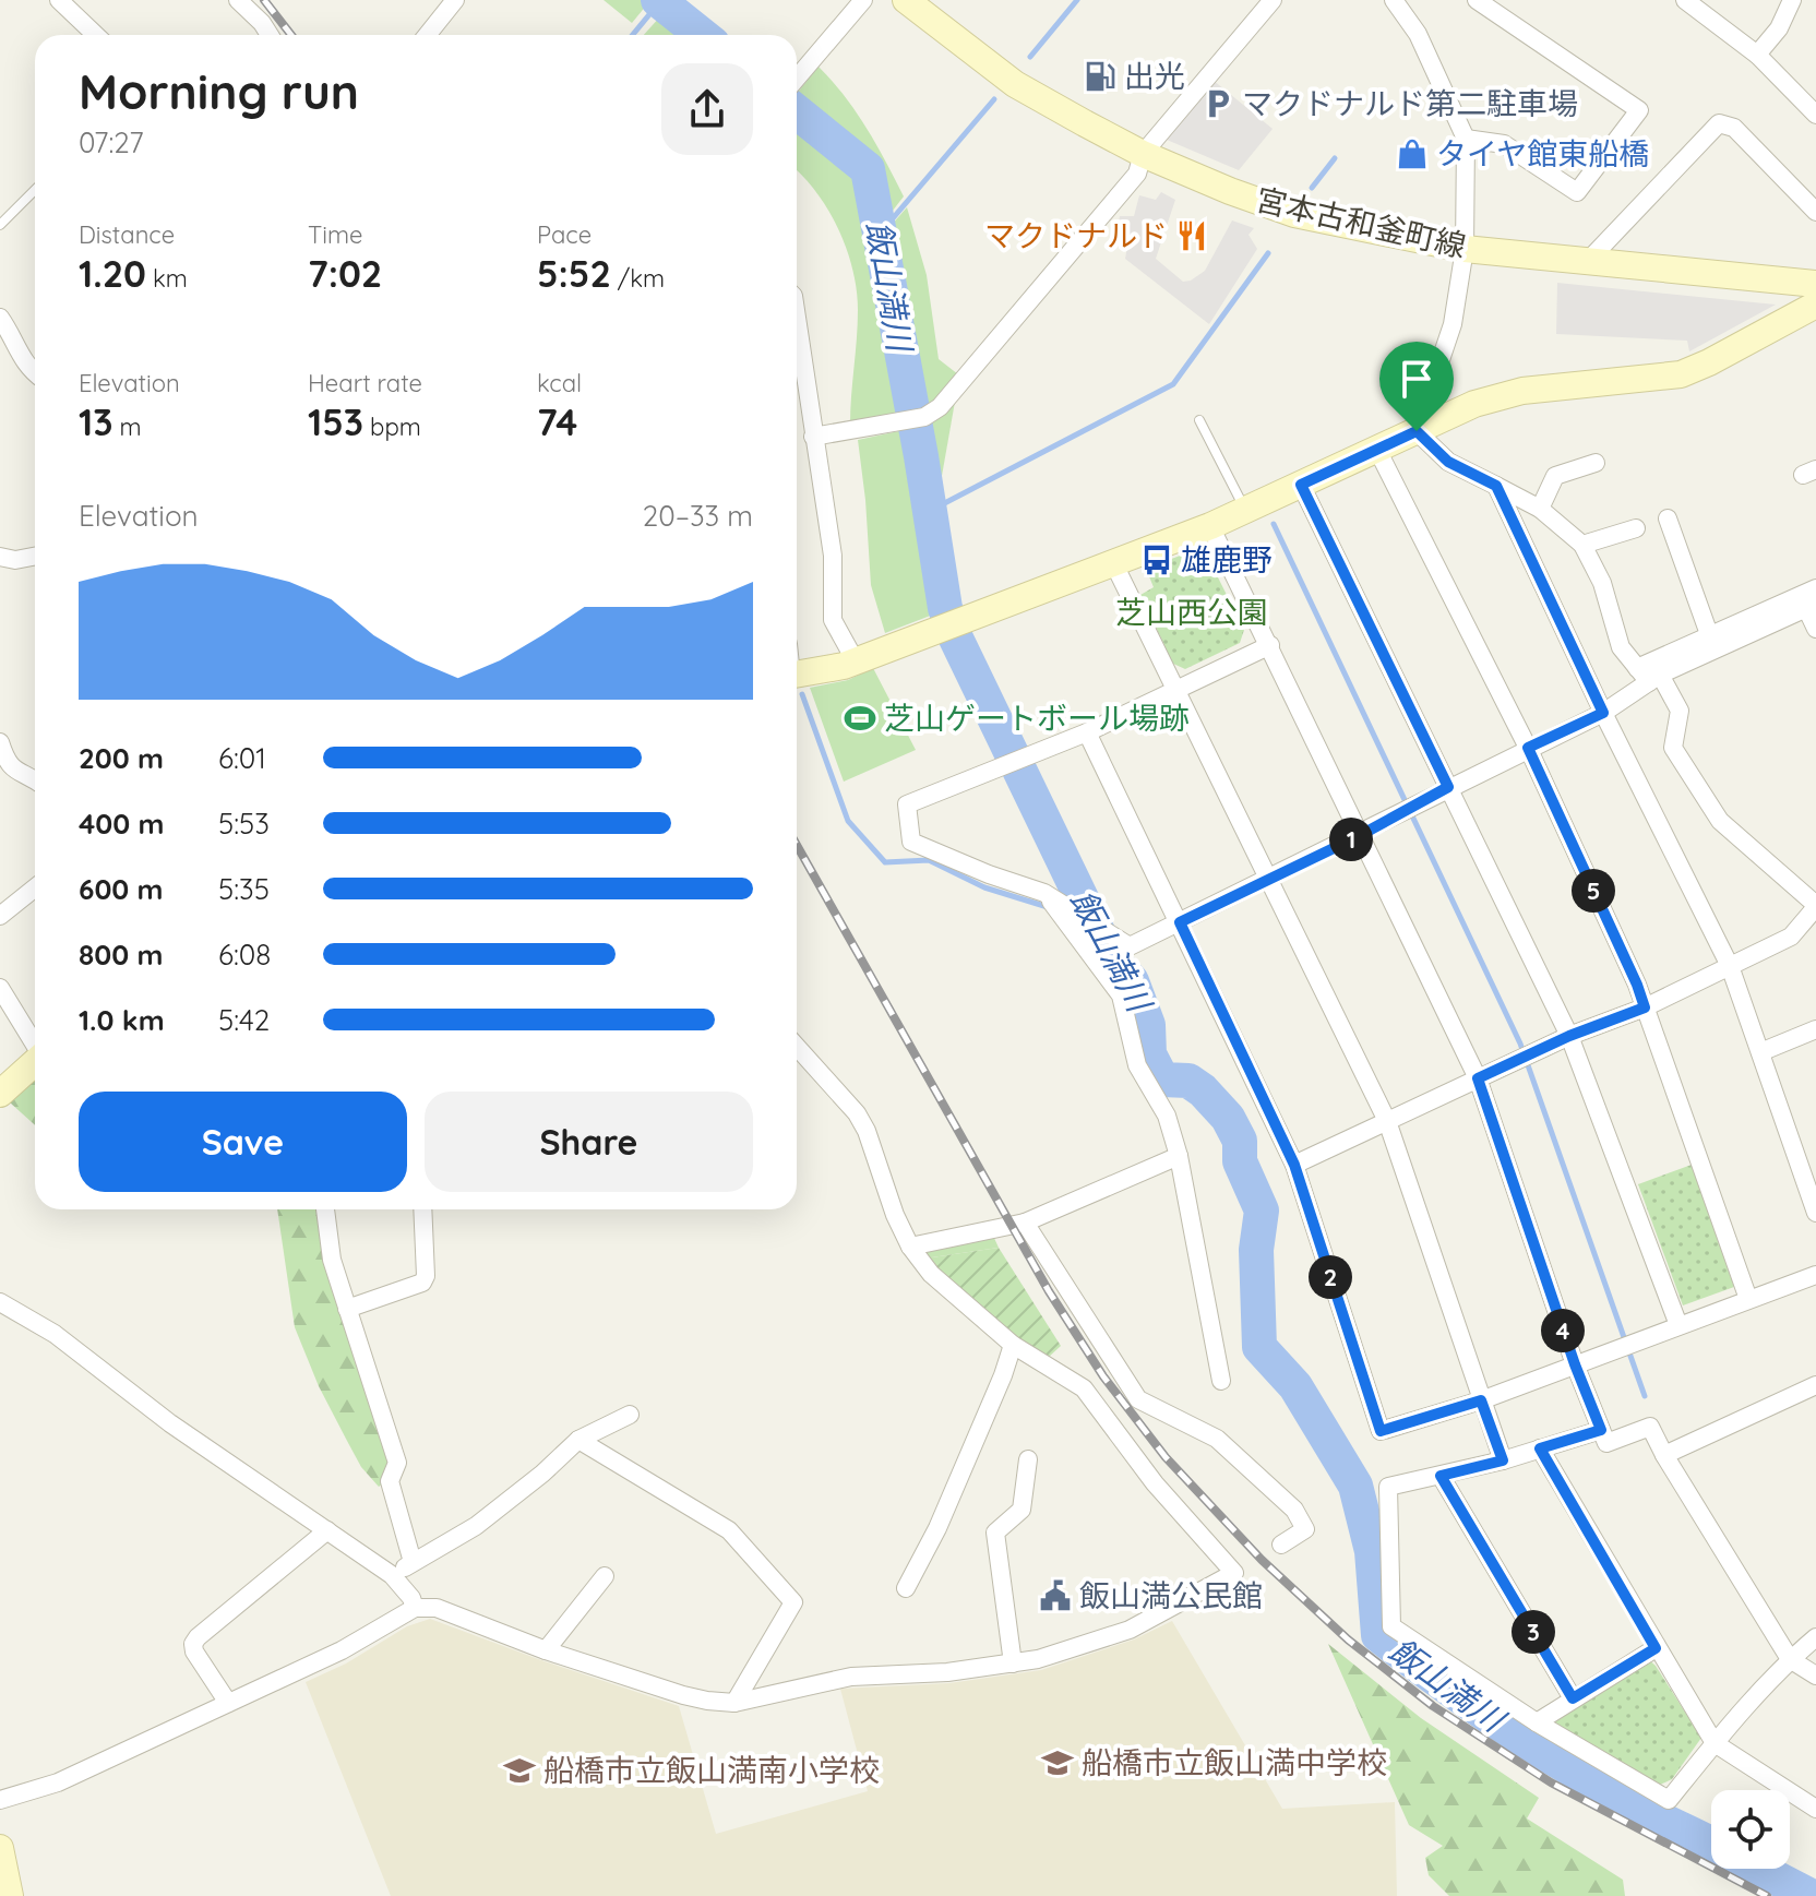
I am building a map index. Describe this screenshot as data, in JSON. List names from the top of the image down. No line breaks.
{"streets":{"street":["宮本古和釜町線"]},"water":["飯山満川"],"parks":["芝山西公園"],"places":{"fuel station":["出光"],"parking":["マクドナルド第二駐車場"],"shop":["タイヤ館東船橋"],"restaurant":["マクドナルド"],"bus stop":["雄鹿野"],"sports":["芝山ゲートボール場跡"],"public building":["飯山満公民館"],"school or university":["船橋市立飯山満中学校","船橋市立飯山満南小学校"]},"page":{"heading":["Morning run","07:27"],"stats":[["Distance","1.20 km"],["Time","7:02"],["Pace","5:52 /km"],["Elevation","13 m"],["Heart rate","153 bpm"],["kcal","74"]],"chart":["Elevation","20–33 m"],"list":[{"name":"200 m","note":"6:01"},{"name":"400 m","note":"5:53"},{"name":"600 m","note":"5:35"},{"name":"800 m","note":"6:08"},{"name":"1.0 km","note":"5:42"}],"pins":["1","5","2","4","3"],"buttons":["Save","Share"]}}
